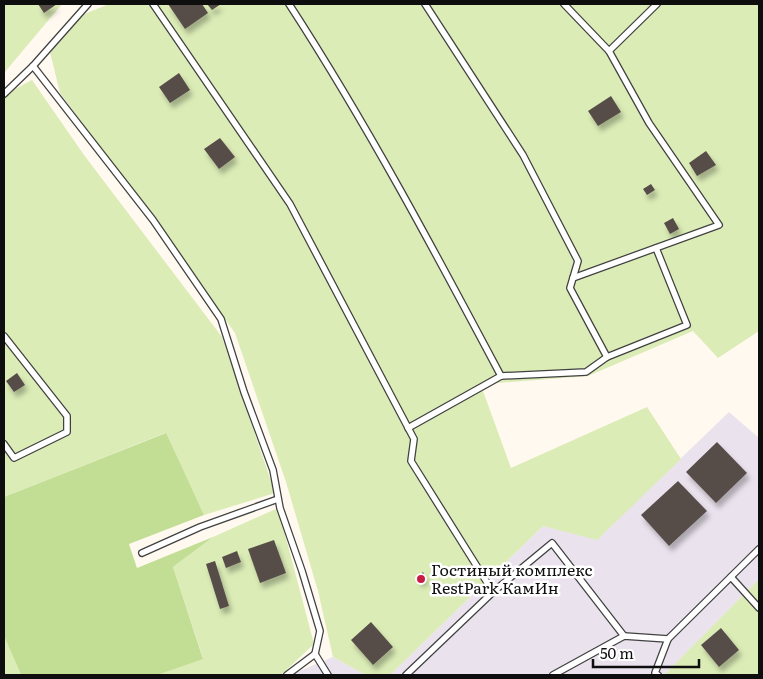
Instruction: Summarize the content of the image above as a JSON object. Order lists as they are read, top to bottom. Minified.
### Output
{"places":["Гостиный комплекс RestPark КамИн"],"scale_bar":"50 m"}
